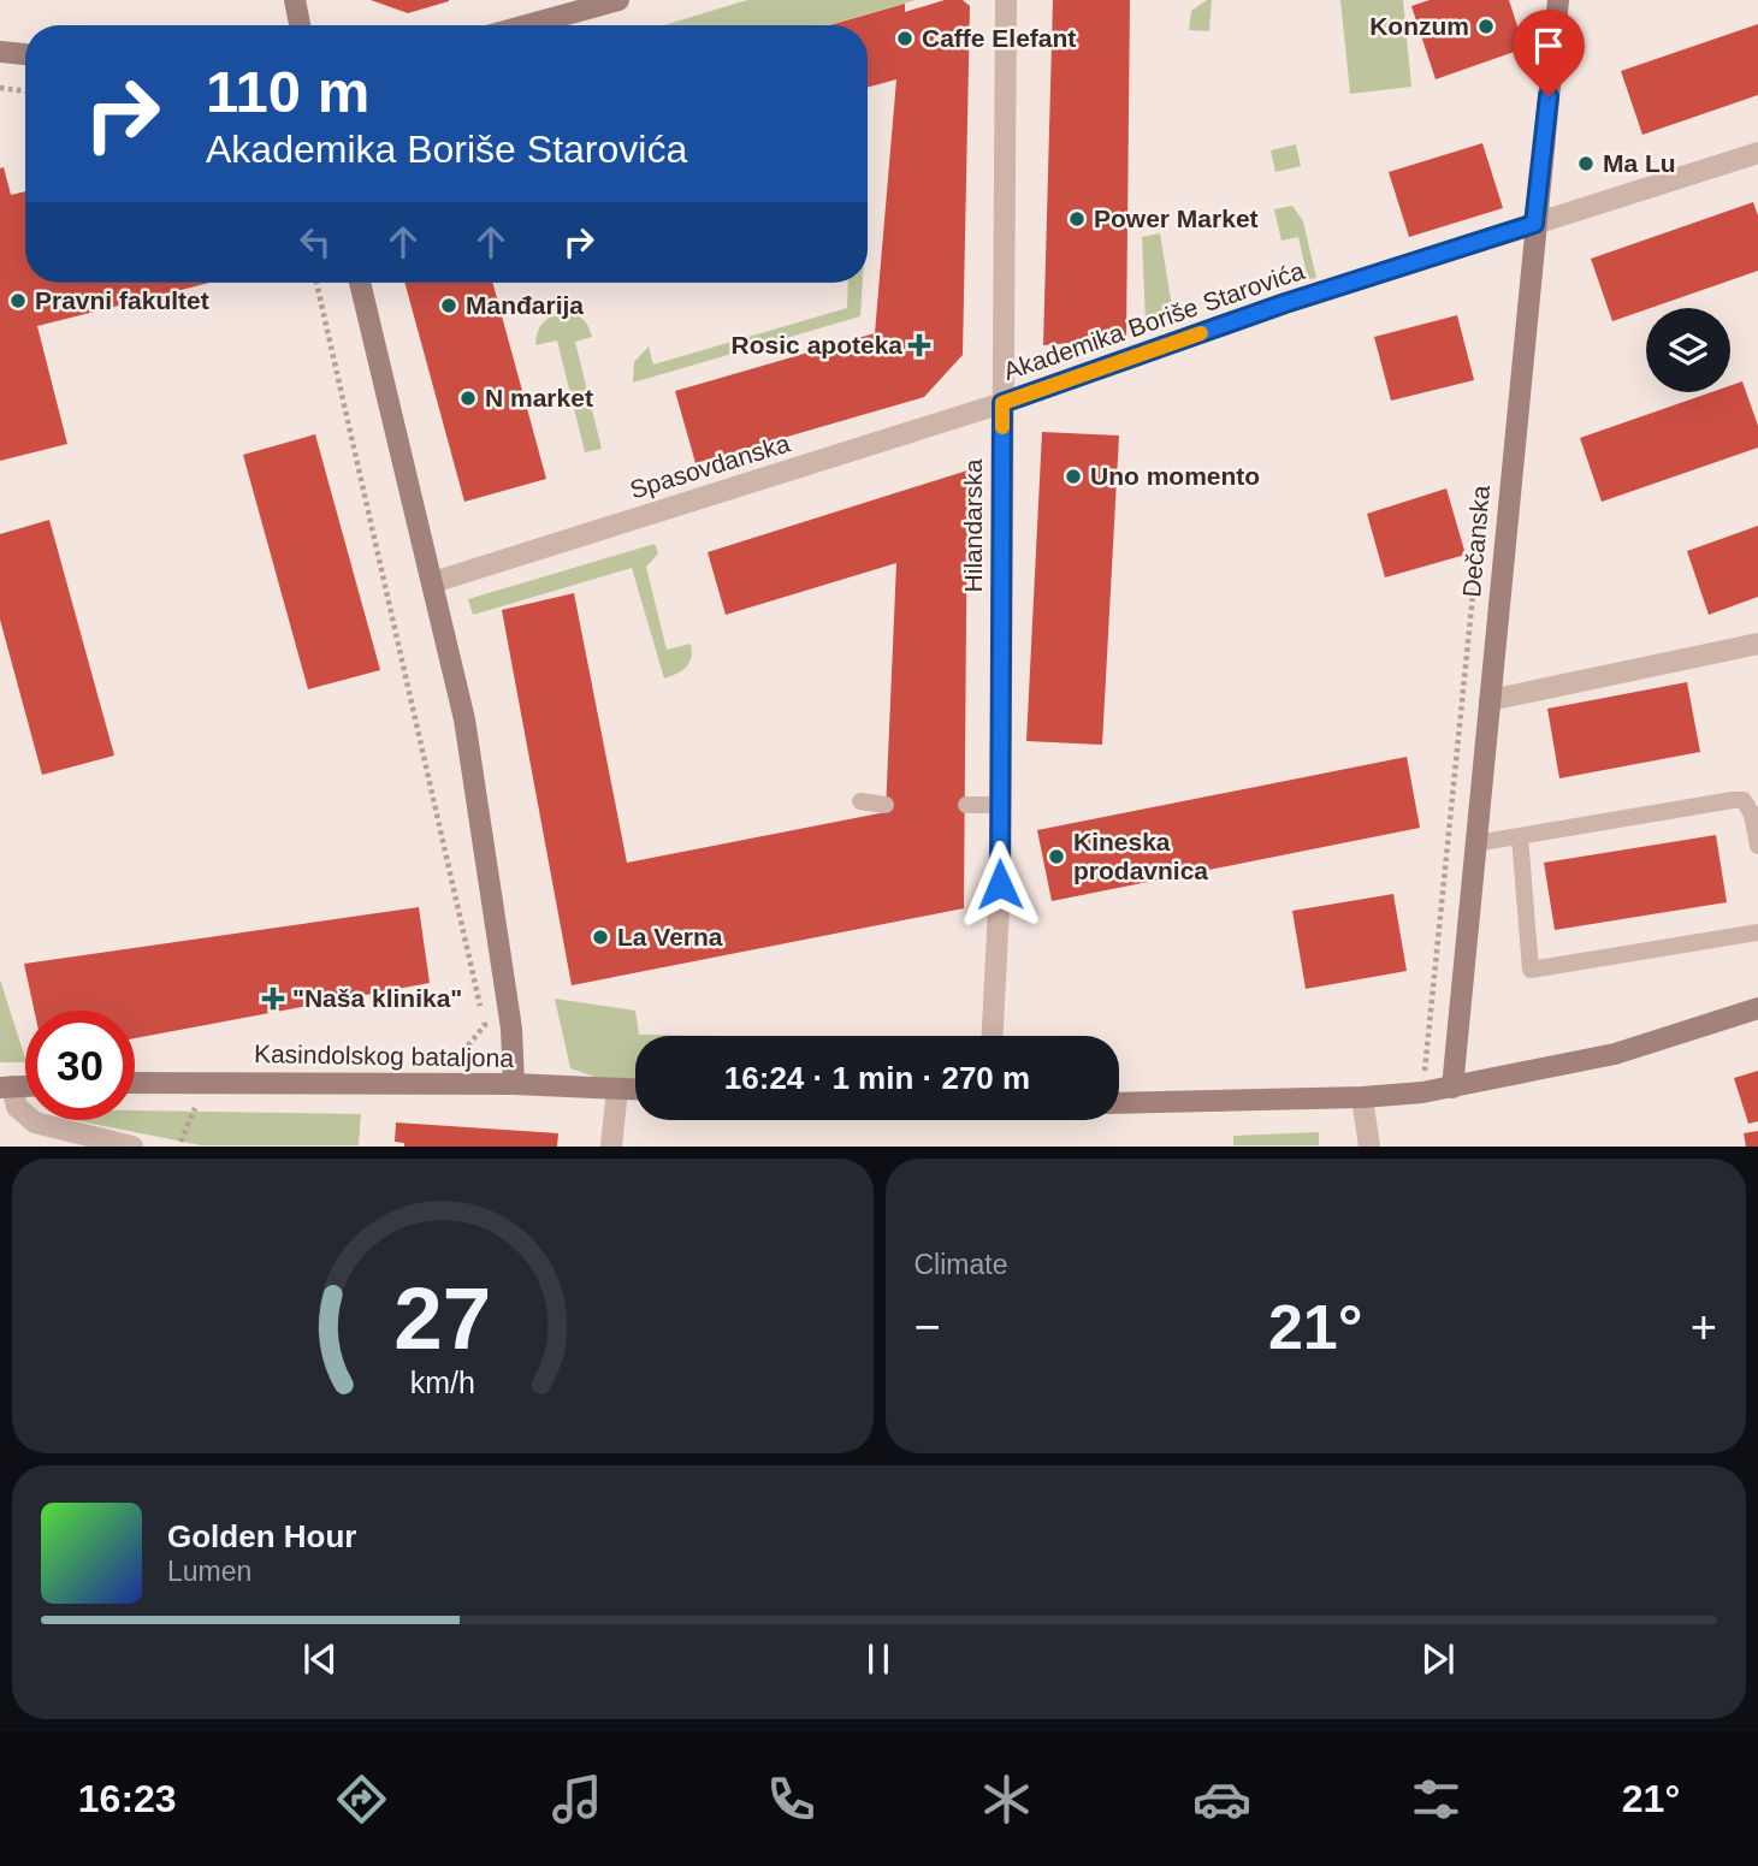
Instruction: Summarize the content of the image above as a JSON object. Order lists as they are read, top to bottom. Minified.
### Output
{"streets":{"street":["Akademika Boriše Starovića","Spasovdanska","Hilandarska","Dečanska","Kasindolskog bataljona"]},"crossings":[["Akademika Boriše Starovića","Spasovdanska"],["Akademika Boriše Starovića","Hilandarska"],["Akademika Boriše Starovića","Dečanska"],["Spasovdanska","Hilandarska"]],"places":{"other":["Konzum","Caffe Elefant","Ma Lu","Power Market","Pravni fakultet","Manđarija","N market","Uno momento","Kineska prodavnica","La Verna"],"health":["Rosic apoteka","\"Naša klinika\""]},"page":{"turn":["110 m","Akademika Boriše Starovića"],"limit":"30","trip":"16:24 · 1 min · 270 m","tile":"Climate","heat":["−","21°","+"],"song":["Golden Hour","Lumen"],"tabs":["16:23","21°"],"gauge":["27","km/h"]}}
